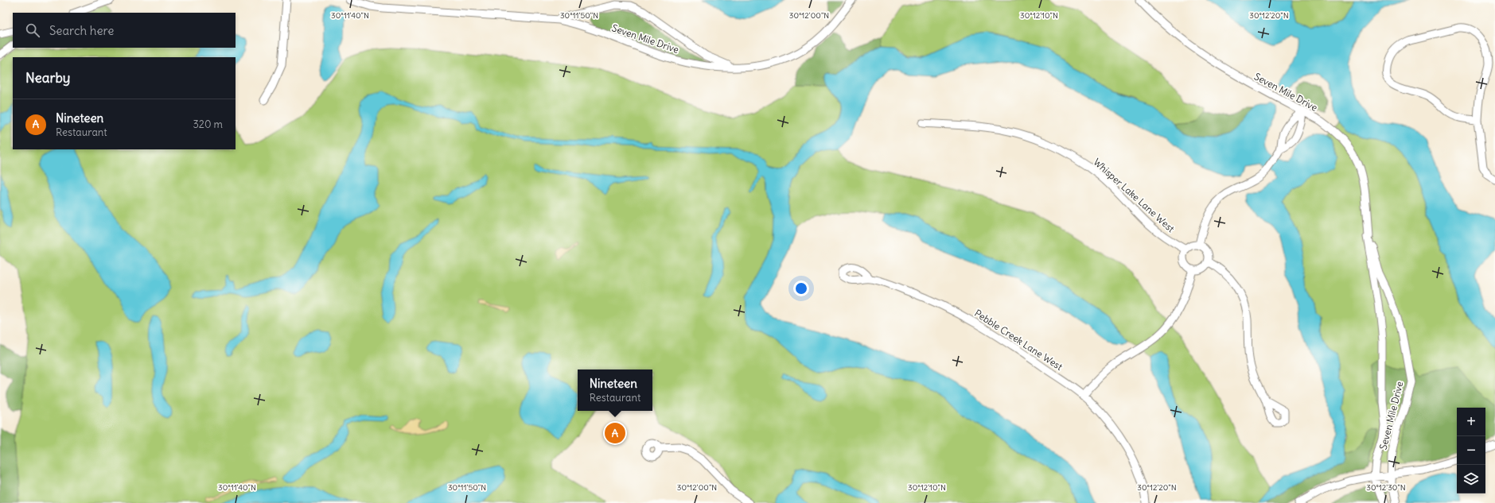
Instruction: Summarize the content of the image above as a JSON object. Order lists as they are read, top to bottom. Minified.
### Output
{"streets":{"street":["Seven Mile Drive","Whisper Lake Lane West","Pebble Creek Lane West"]},"page":{"search":"Search here","heading":"Nearby","list":[{"mark":"A","name":"Nineteen","note":"Restaurant","value":"320 m"}],"popup":["Nineteen","Restaurant"],"map_buttons":["+","−"],"pins":"A"},"coordinates":["30°11'40\"N","30°11'50\"N","30°12'10\"N","30°12'20\"N","30°12'00\"N","30°12'30\"N"]}
